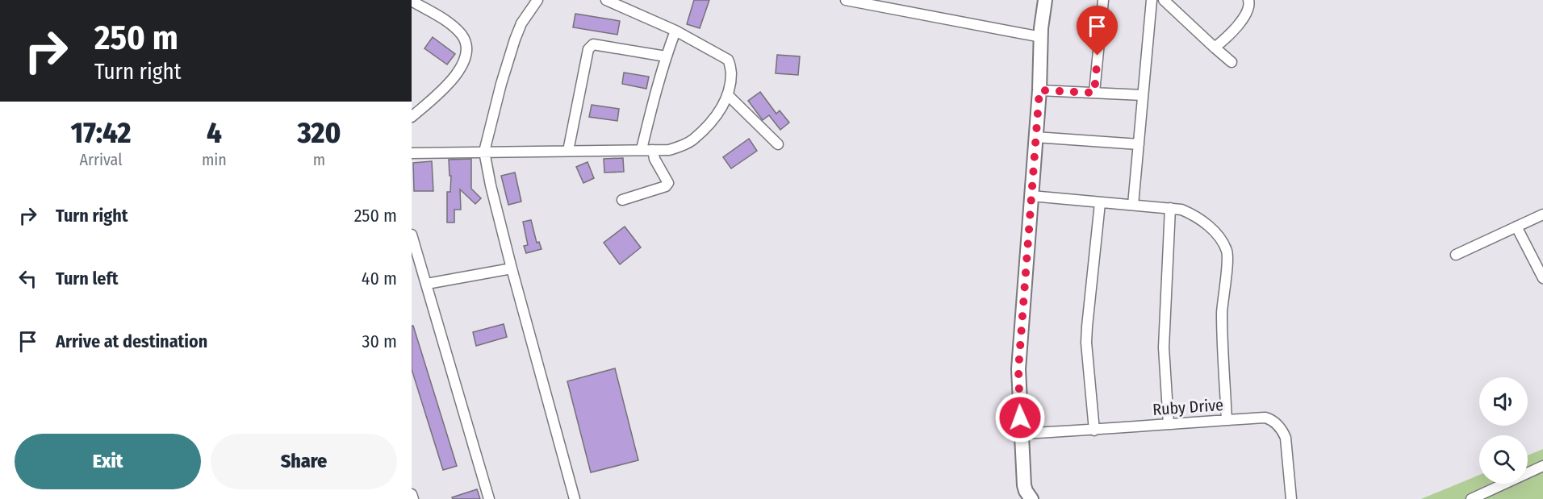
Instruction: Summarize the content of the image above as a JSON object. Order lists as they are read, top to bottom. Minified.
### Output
{"streets":{"street":["Ruby Drive"]},"page":{"turn":["250 m","Turn right"],"eta":["17:42","Arrival","4","min","320","m"],"list":[{"name":"Turn right","value":"250 m"},{"name":"Turn left","value":"40 m"},{"name":"Arrive at destination","value":"30 m"}],"buttons":["Exit","Share"]}}
